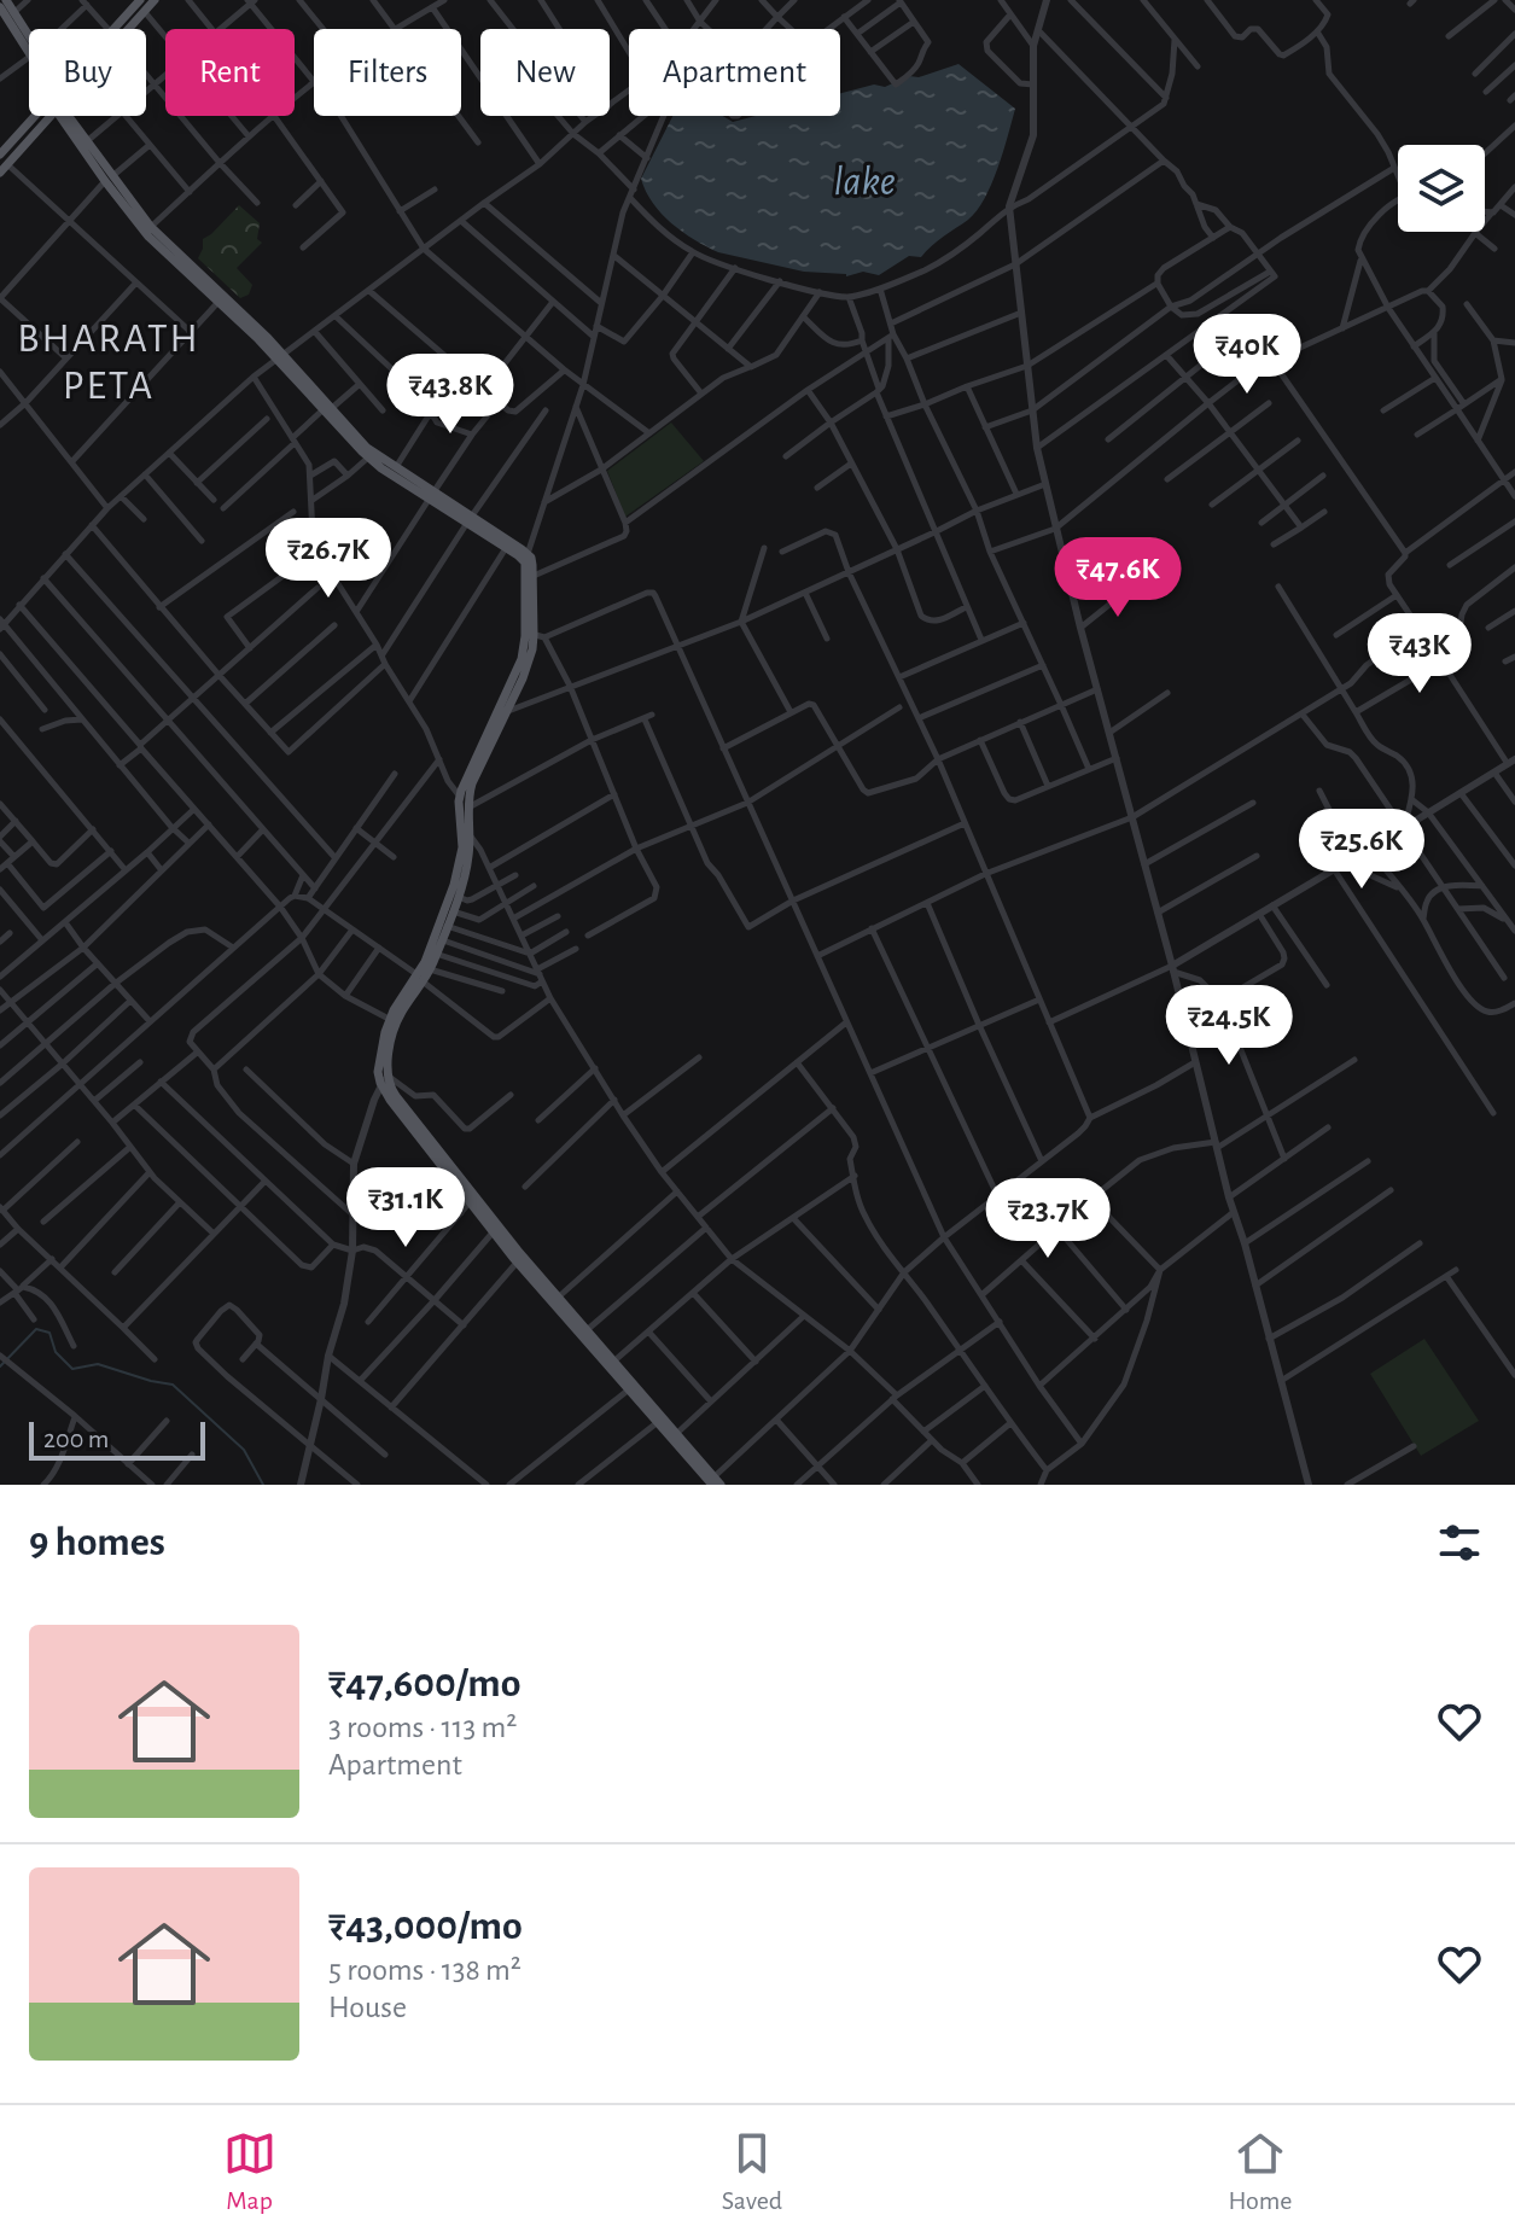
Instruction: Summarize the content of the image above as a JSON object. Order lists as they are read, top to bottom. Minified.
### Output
{"districts":["BHARATH PETA"],"water":["lake"],"scale_bar":"200 m","page":{"chip":["Buy","Rent","Filters","New","Apartment"],"price":["₹40K","₹43.8K","₹26.7K","₹47.6K","₹43K","₹25.6K","₹24.5K","₹31.1K","₹23.7K"],"scale":"200 m","heading":"9 homes","list":[{"name":"₹47,600/mo","note":"3 rooms · 113 m² · Apartment"},{"name":"₹43,000/mo","note":"5 rooms · 138 m² · House"}],"tabs":["Map","Saved","Home"]}}
